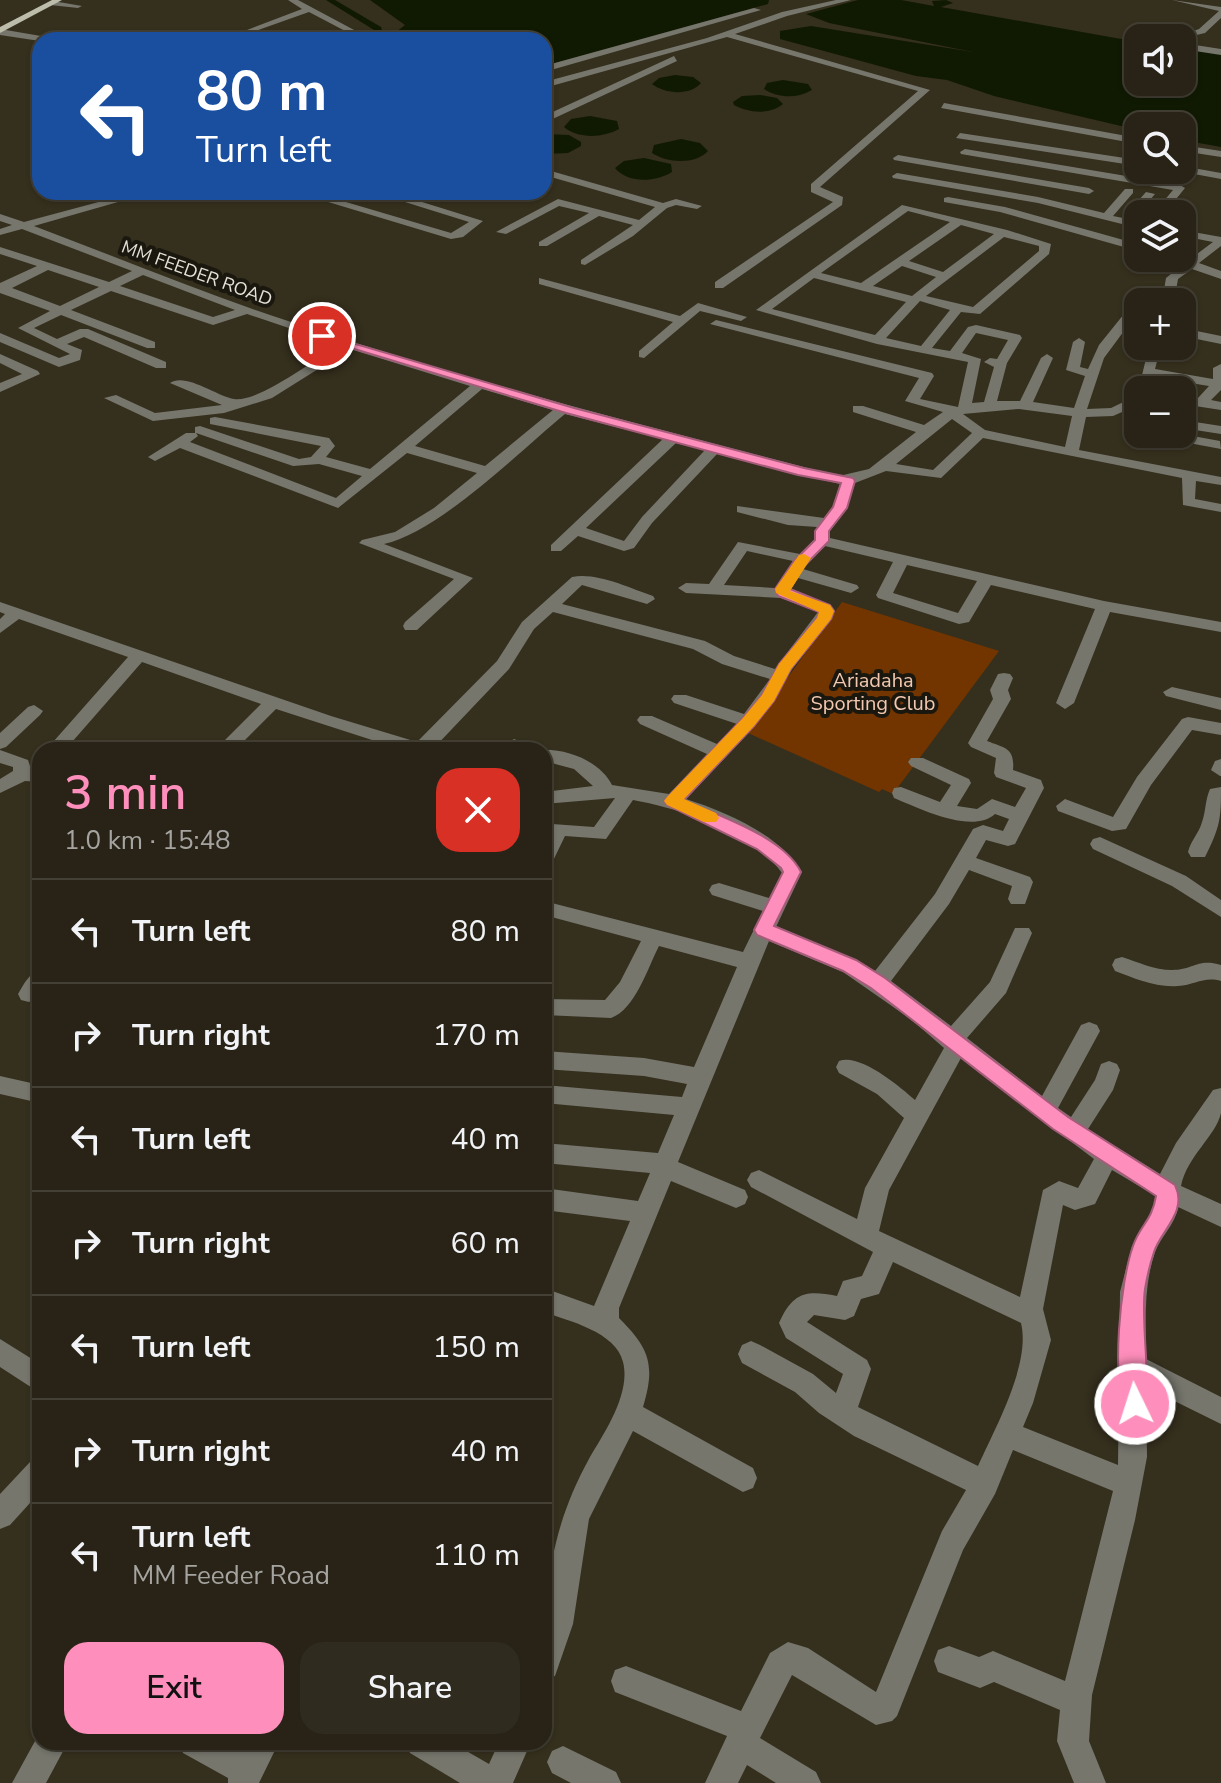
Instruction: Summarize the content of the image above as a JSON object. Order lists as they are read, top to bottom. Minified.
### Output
{"streets":{"street":["MM FEEDER ROAD"]},"parks":["Ariadaha Sporting Club"],"page":{"map_buttons":["+","−"],"turn":["80 m","Turn left"],"heading":["3 min","1.0 km · 15:48"],"list":[{"name":"Turn left","value":"80 m"},{"name":"Turn right","value":"170 m"},{"name":"Turn left","value":"40 m"},{"name":"Turn right","value":"60 m"},{"name":"Turn left","value":"150 m"},{"name":"Turn right","value":"40 m"},{"name":"Turn left","note":"MM Feeder Road","value":"110 m"}],"buttons":["Exit","Share"]}}
